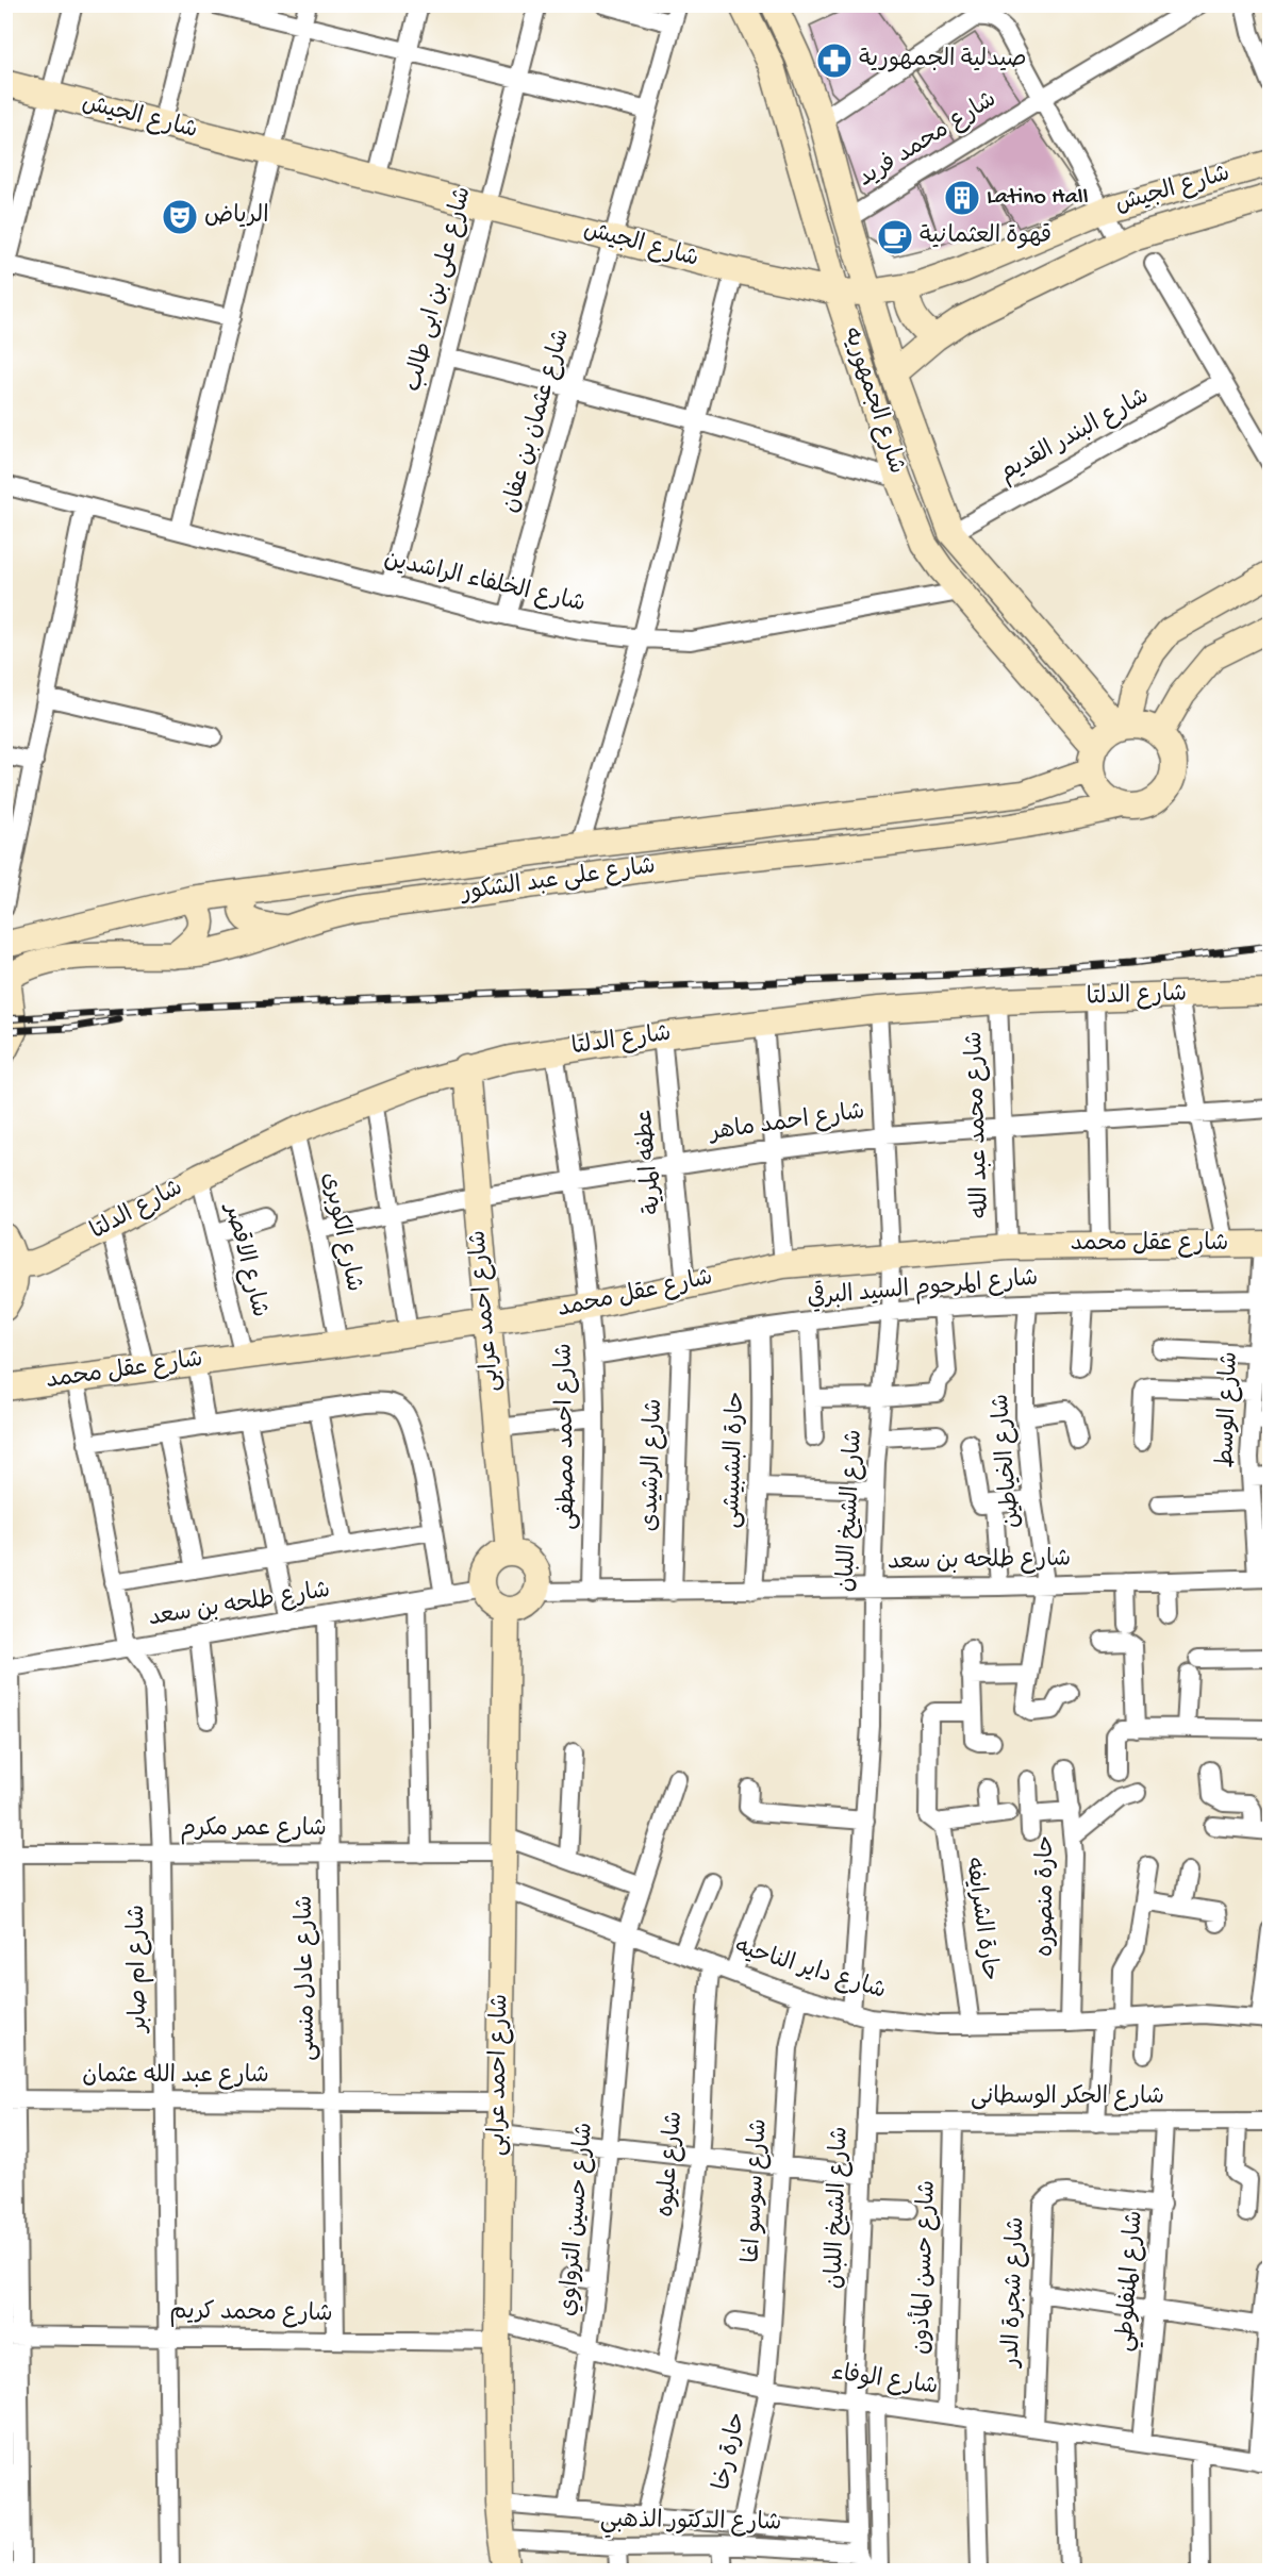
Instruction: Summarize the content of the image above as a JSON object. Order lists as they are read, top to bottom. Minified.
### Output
{"streets":{"street":["شارع الجيش","شارع محمد فريد","شارع على بن ابى طالب","شارع الجمهوريه","شارع عثمان بن عفان","شارع البندر القديم","شارع الخلفاء الراشدين","شارع على عبد الشكور","شارع الدلتا","شارع احمد ماهر","شارع محمد عبد الله","عطفه المرية","شارع الكوبرى","شارع عقل محمد","شارع الاقصر","شارع المرحوم السيد البرقي","شارع احمد عرابى","شارع الوسط","شارع احمد مصطفى","حارة البشبيشى","شارع الخياطين","شارع الرشيدى","شارع الشيخ اللبان","شارع طلحه بن سعد","شارع عمر مكرم","حارة منصوره","حارة الشرايفه","شارع ام صابر","شارع داير الناحيه","شارع عادل منسى","شارع عبد الله عثمان","شارع الحكر الوسطانى","شارع عليوه","شارع سوسو اغا","شارع حسين الترواوي","شارع حسن المأذون","شارع المنفلوطي","شارع شجرة الدر","شارع محمد كريم","شارع الوفاء","حارة رخا","شارع الدكتور الذهبي"]},"crossings":[["شارع الجيش","شارع على بن ابى طالب"],["شارع الجيش","شارع الجمهوريه"],["شارع الجيش","شارع عثمان بن عفان"],["شارع محمد فريد","شارع الجمهوريه"],["شارع على بن ابى طالب","شارع الخلفاء الراشدين"],["شارع الجمهوريه","شارع البندر القديم"],["شارع الجمهوريه","شارع الخلفاء الراشدين"],["شارع الجمهوريه","شارع على عبد الشكور"],["شارع عثمان بن عفان","شارع الخلفاء الراشدين"],["شارع الدلتا","شارع محمد عبد الله"],["شارع الدلتا","عطفه المرية"],["شارع الدلتا","شارع الكوبرى"],["شارع الدلتا","شارع الاقصر"],["شارع الدلتا","شارع احمد عرابى"],["شارع الدلتا","شارع احمد مصطفى"],["شارع الدلتا","شارع الشيخ اللبان"],["شارع احمد ماهر","شارع محمد عبد الله"],["شارع احمد ماهر","عطفه المرية"],["شارع احمد ماهر","شارع الكوبرى"],["شارع احمد ماهر","شارع احمد عرابى"],["شارع احمد ماهر","شارع احمد مصطفى"],["شارع احمد ماهر","شارع الشيخ اللبان"],["شارع محمد عبد الله","شارع عقل محمد"],["عطفه المرية","شارع عقل محمد"],["شارع الكوبرى","شارع عقل محمد"],["شارع عقل محمد","شارع الاقصر"],["شارع عقل محمد","شارع احمد عرابى"],["شارع عقل محمد","شارع الوسط"],["شارع عقل محمد","شارع احمد مصطفى"],["شارع عقل محمد","شارع الشيخ اللبان"],["شارع عقل محمد","شارع ام صابر"],["شارع المرحوم السيد البرقي","شارع الوسط"],["شارع المرحوم السيد البرقي","شارع احمد مصطفى"],["شارع المرحوم السيد البرقي","حارة البشبيشى"],["شارع المرحوم السيد البرقي","شارع الخياطين"],["شارع المرحوم السيد البرقي","شارع الرشيدى"],["شارع المرحوم السيد البرقي","شارع الشيخ اللبان"],["شارع احمد عرابى","شارع طلحه بن سعد"],["شارع احمد عرابى","شارع عمر مكرم"],["شارع احمد عرابى","شارع داير الناحيه"],["شارع احمد عرابى","شارع عبد الله عثمان"],["شارع احمد عرابى","شارع محمد كريم"],["شارع احمد عرابى","شارع الوفاء"],["شارع احمد عرابى","شارع الدكتور الذهبي"],["شارع الوسط","شارع طلحه بن سعد"],["شارع احمد مصطفى","شارع طلحه بن سعد"],["حارة البشبيشى","شارع طلحه بن سعد"],["شارع الخياطين","شارع طلحه بن سعد"],["شارع الرشيدى","شارع طلحه بن سعد"],["شارع الشيخ اللبان","شارع طلحه بن سعد"],["شارع الشيخ اللبان","شارع داير الناحيه"],["شارع الشيخ اللبان","شارع الحكر الوسطانى"],["شارع الشيخ اللبان","شارع الوفاء"],["شارع الشيخ اللبان","شارع الدكتور الذهبي"],["شارع طلحه بن سعد","شارع ام صابر"],["شارع طلحه بن سعد","شارع عادل منسى"],["شارع عمر مكرم","شارع ام صابر"],["شارع عمر مكرم","شارع عادل منسى"],["حارة منصوره","شارع داير الناحيه"],["حارة الشرايفه","شارع داير الناحيه"],["شارع ام صابر","شارع عبد الله عثمان"],["شارع ام صابر","شارع محمد كريم"],["شارع داير الناحيه","شارع عليوه"],["شارع داير الناحيه","شارع سوسو اغا"],["شارع داير الناحيه","شارع حسين الترواوي"],["شارع عادل منسى","شارع عبد الله عثمان"],["شارع عادل منسى","شارع محمد كريم"],["شارع الحكر الوسطانى","شارع حسن المأذون"],["شارع الحكر الوسطانى","شارع المنفلوطي"],["شارع عليوه","شارع الوفاء"],["شارع سوسو اغا","شارع الوفاء"],["شارع سوسو اغا","حارة رخا"],["شارع حسين الترواوي","شارع الوفاء"],["شارع حسن المأذون","شارع الوفاء"],["شارع المنفلوطي","شارع شجرة الدر"],["شارع المنفلوطي","شارع الوفاء"],["شارع شجرة الدر","شارع الوفاء"],["شارع محمد كريم","شارع الوفاء"],["شارع الوفاء","حارة رخا"]],"places":{"pharmacy":["صيدلية الجمهورية"],"building":["Latino Hall"],"theatre":["الرياض"],"cafe":["قهوة العثمانية"]}}
